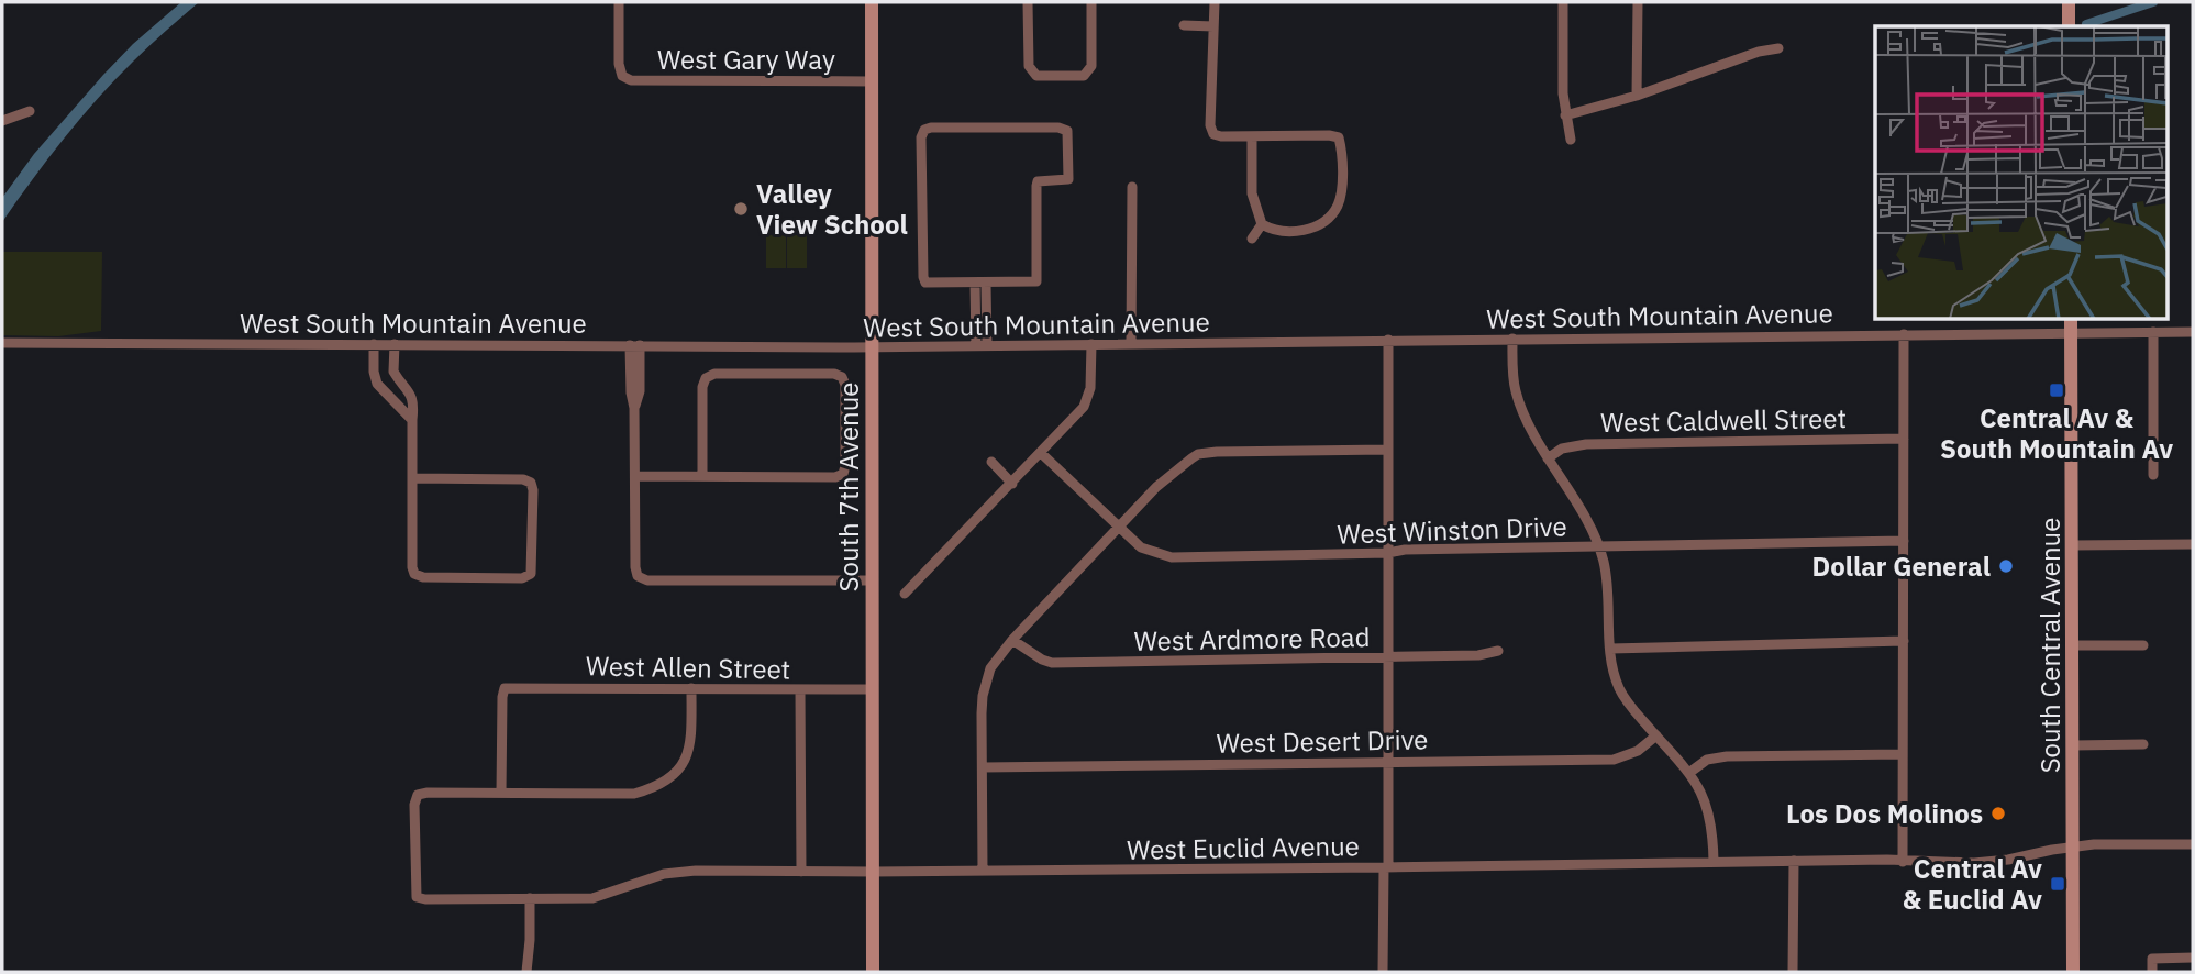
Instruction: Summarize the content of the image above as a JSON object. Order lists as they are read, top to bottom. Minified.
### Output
{"streets":{"street":["West Gary Way","West South Mountain Avenue","West Caldwell Street","South 7th Avenue","West Winston Drive","West Ardmore Road","South Central Avenue","West Allen Street","West Desert Drive","West Euclid Avenue"]},"crossings":[["West Gary Way","South 7th Avenue"],["West South Mountain Avenue","South 7th Avenue"],["West South Mountain Avenue","South Central Avenue"],["South 7th Avenue","West Allen Street"],["South 7th Avenue","West Euclid Avenue"],["South Central Avenue","West Euclid Avenue"],["West Allen Street","West Euclid Avenue"]],"places":{"other":["Valley View School","Dollar General","Los Dos Molinos"],"transit":["Central Av & South Mountain Av","Central Av & Euclid Av"]}}
